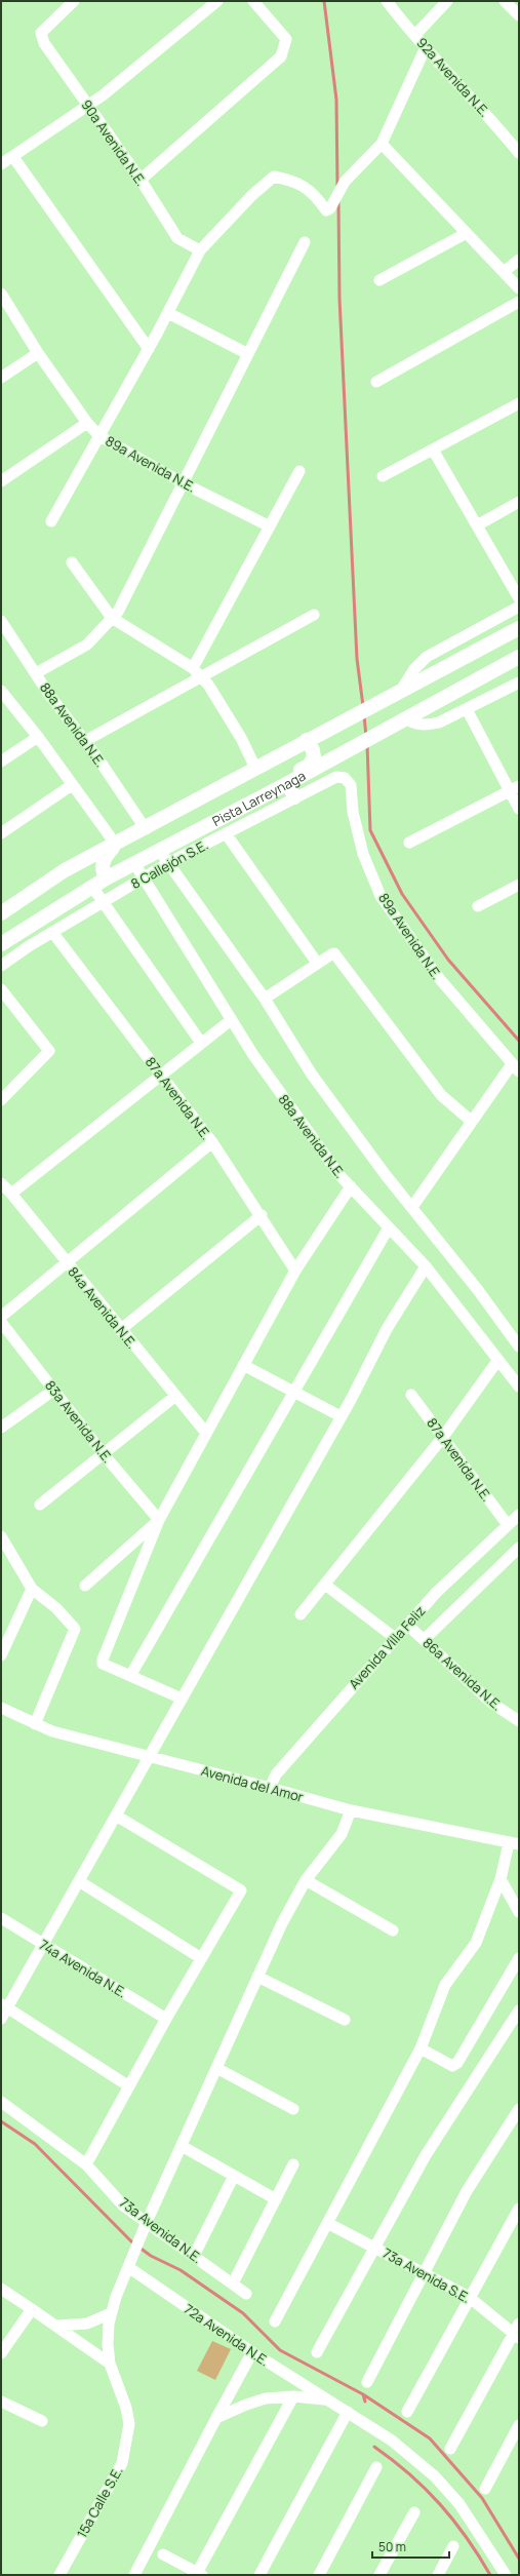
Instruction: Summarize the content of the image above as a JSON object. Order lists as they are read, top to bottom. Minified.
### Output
{"streets":{"main road":["Pista Larreynaga"],"street":["92a Avenida N.E.","90a Avenida N.E.","89a Avenida N.E.","88a Avenida N.E.","8 Callejón S.E.","87a Avenida N.E.","84a Avenida N.E.","83a Avenida N.E.","Avenida Villa Feliz","86a Avenida N.E.","Avenida del Amor","74a Avenida N.E.","73a Avenida N.E.","73a Avenida S.E.","72a Avenida N.E.","15a Calle S.E."]},"crossings":[["89a Avenida N.E.","8 Callejón S.E."],["88a Avenida N.E.","Pista Larreynaga"],["88a Avenida N.E.","8 Callejón S.E."],["8 Callejón S.E.","87a Avenida N.E."],["87a Avenida N.E.","Avenida Villa Feliz"],["Avenida Villa Feliz","86a Avenida N.E."],["Avenida Villa Feliz","Avenida del Amor"],["Avenida del Amor","15a Calle S.E."],["73a Avenida N.E.","15a Calle S.E."],["72a Avenida N.E.","15a Calle S.E."]],"scale_bar":"50 m"}
